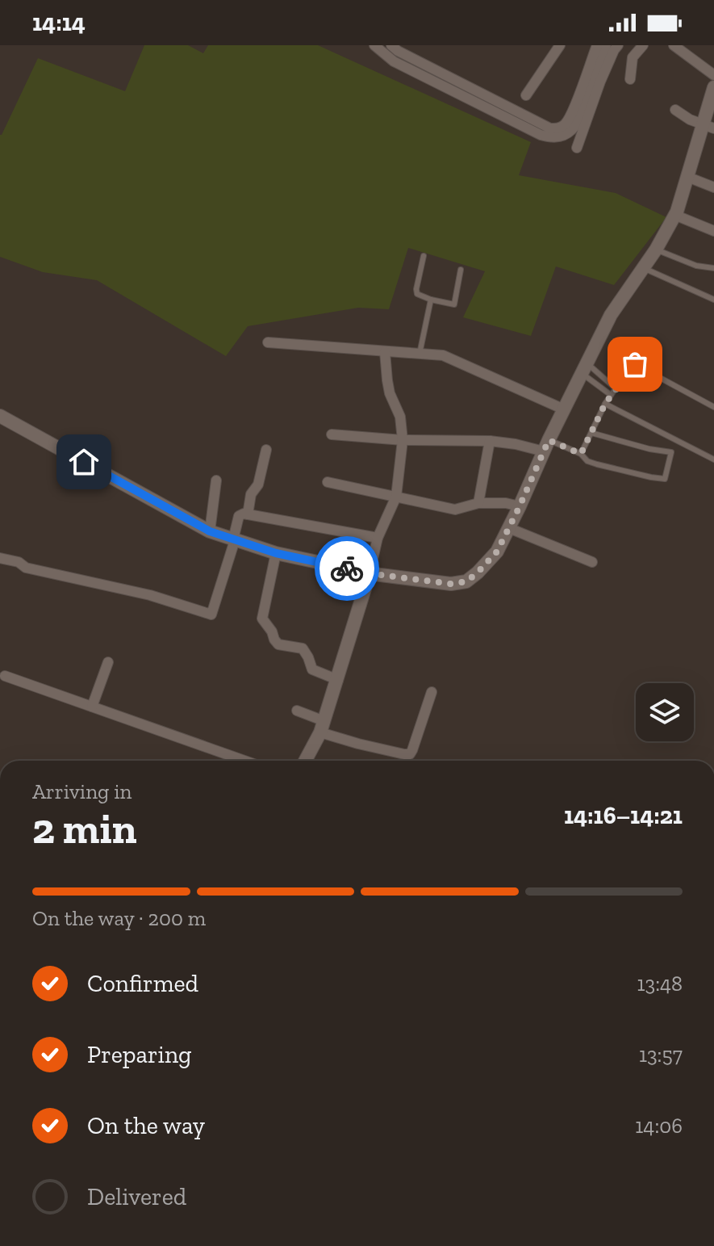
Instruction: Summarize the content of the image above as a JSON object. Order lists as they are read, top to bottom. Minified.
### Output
{"page":{"status":"14:14","heading":["2 min","Arriving in","14:16–14:21"],"bar":"On the way · 200 m","list":[["Confirmed","13:48"],["Preparing","13:57"],["On the way","14:06"],"Delivered"]}}
